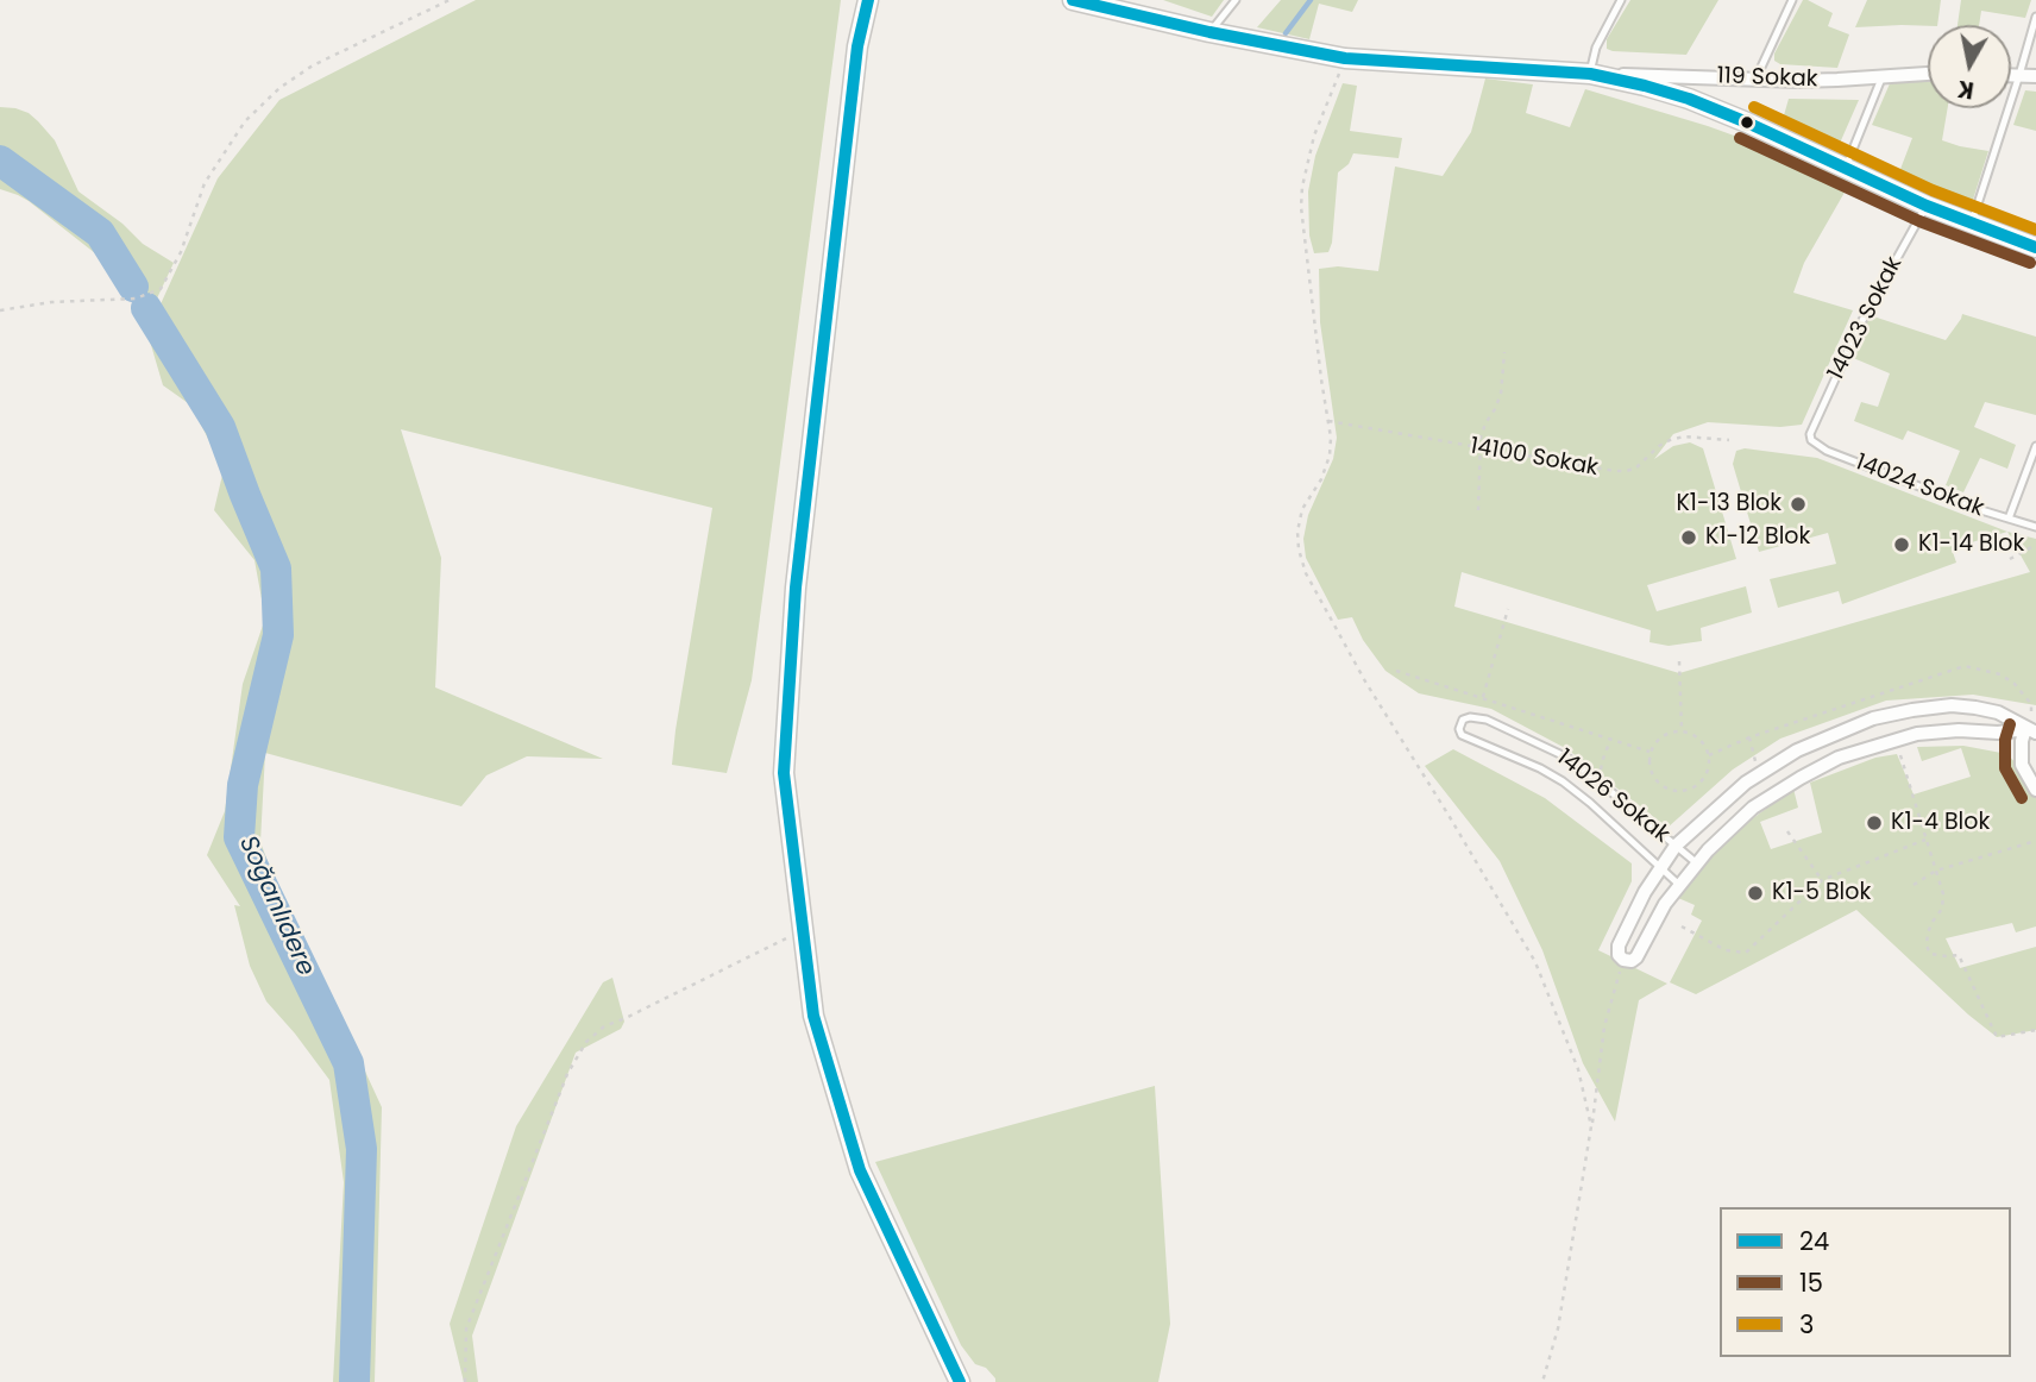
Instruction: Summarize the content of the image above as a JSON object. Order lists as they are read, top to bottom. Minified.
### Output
{"streets":{"street":["119 Sokak"],"lane":["14023 Sokak","14024 Sokak","14026 Sokak"],"path":["14100 Sokak"]},"crossings":[["14023 Sokak","14024 Sokak"]],"water":["Soğanlıdere"],"places":["K1-13 Blok","K1-12 Blok","K1-14 Blok","K1-4 Blok","K1-5 Blok"],"lines":["transit line 24","transit line 3","transit line 15"],"legend":["24","15","3"],"north":"bottom"}
